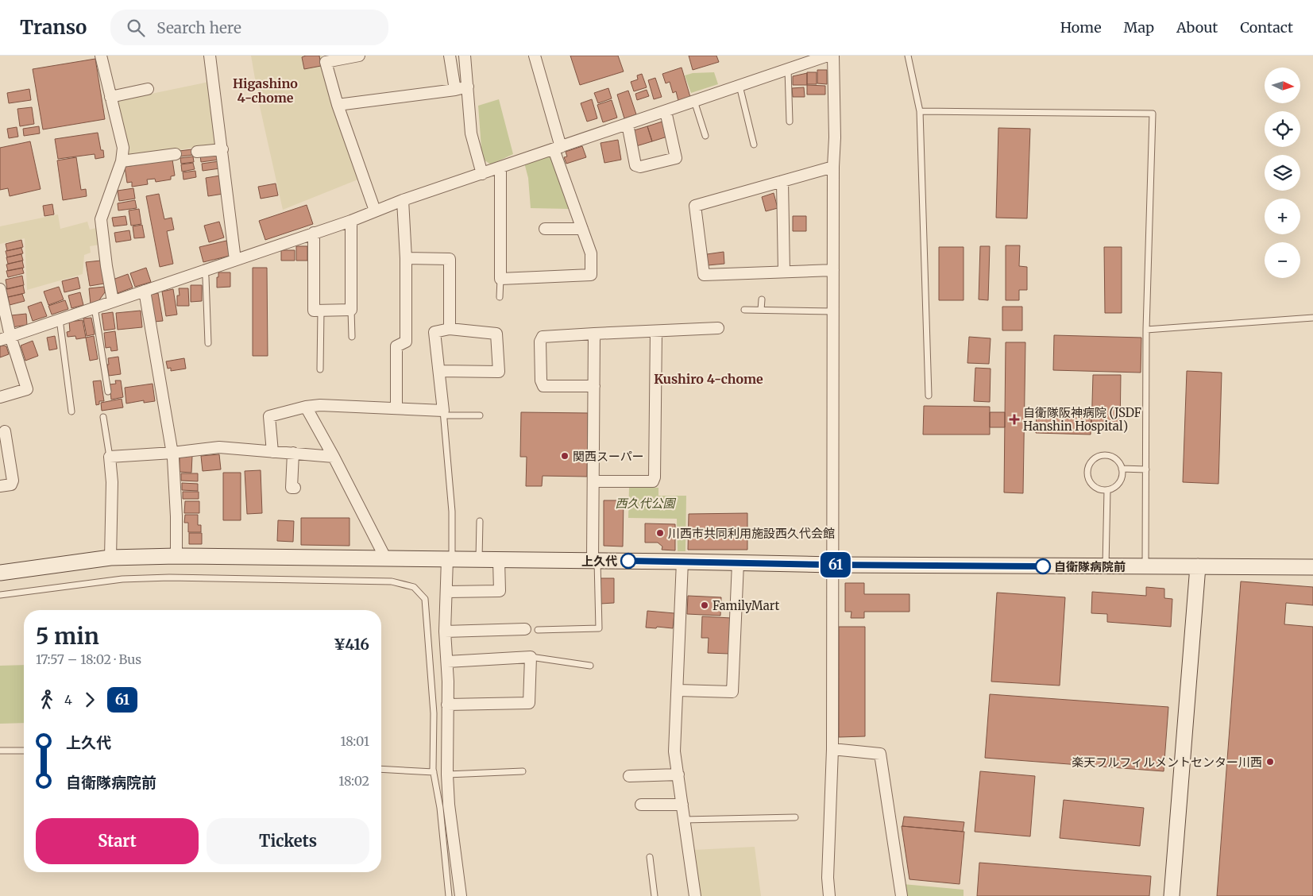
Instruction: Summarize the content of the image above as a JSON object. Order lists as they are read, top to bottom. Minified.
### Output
{"districts":["Higashino 4-chome","Kushiro 4-chome"],"parks":["西久代公園"],"places":{"health":["自衛隊阪神病院 (JSDF Hanshin Hospital)"],"other":["関西スーパー","川西市共同利用施設西久代会館","上久代","自衛隊病院前","FamilyMart","楽天フルフィルメントセンター川西"]},"lines":["bus line 61"],"north":"right","page":{"header":"Transo","search":"Search here","nav":["Home","Map","About","Contact"],"on_map":"61","map_buttons":["+","−"],"heading":["5 min","17:57 – 18:02 · Bus","¥416"],"legs":["4","61"],"list":[{"name":"上久代","value":"18:01"},{"name":"自衛隊病院前","value":"18:02"}],"buttons":["Start","Tickets"]}}
